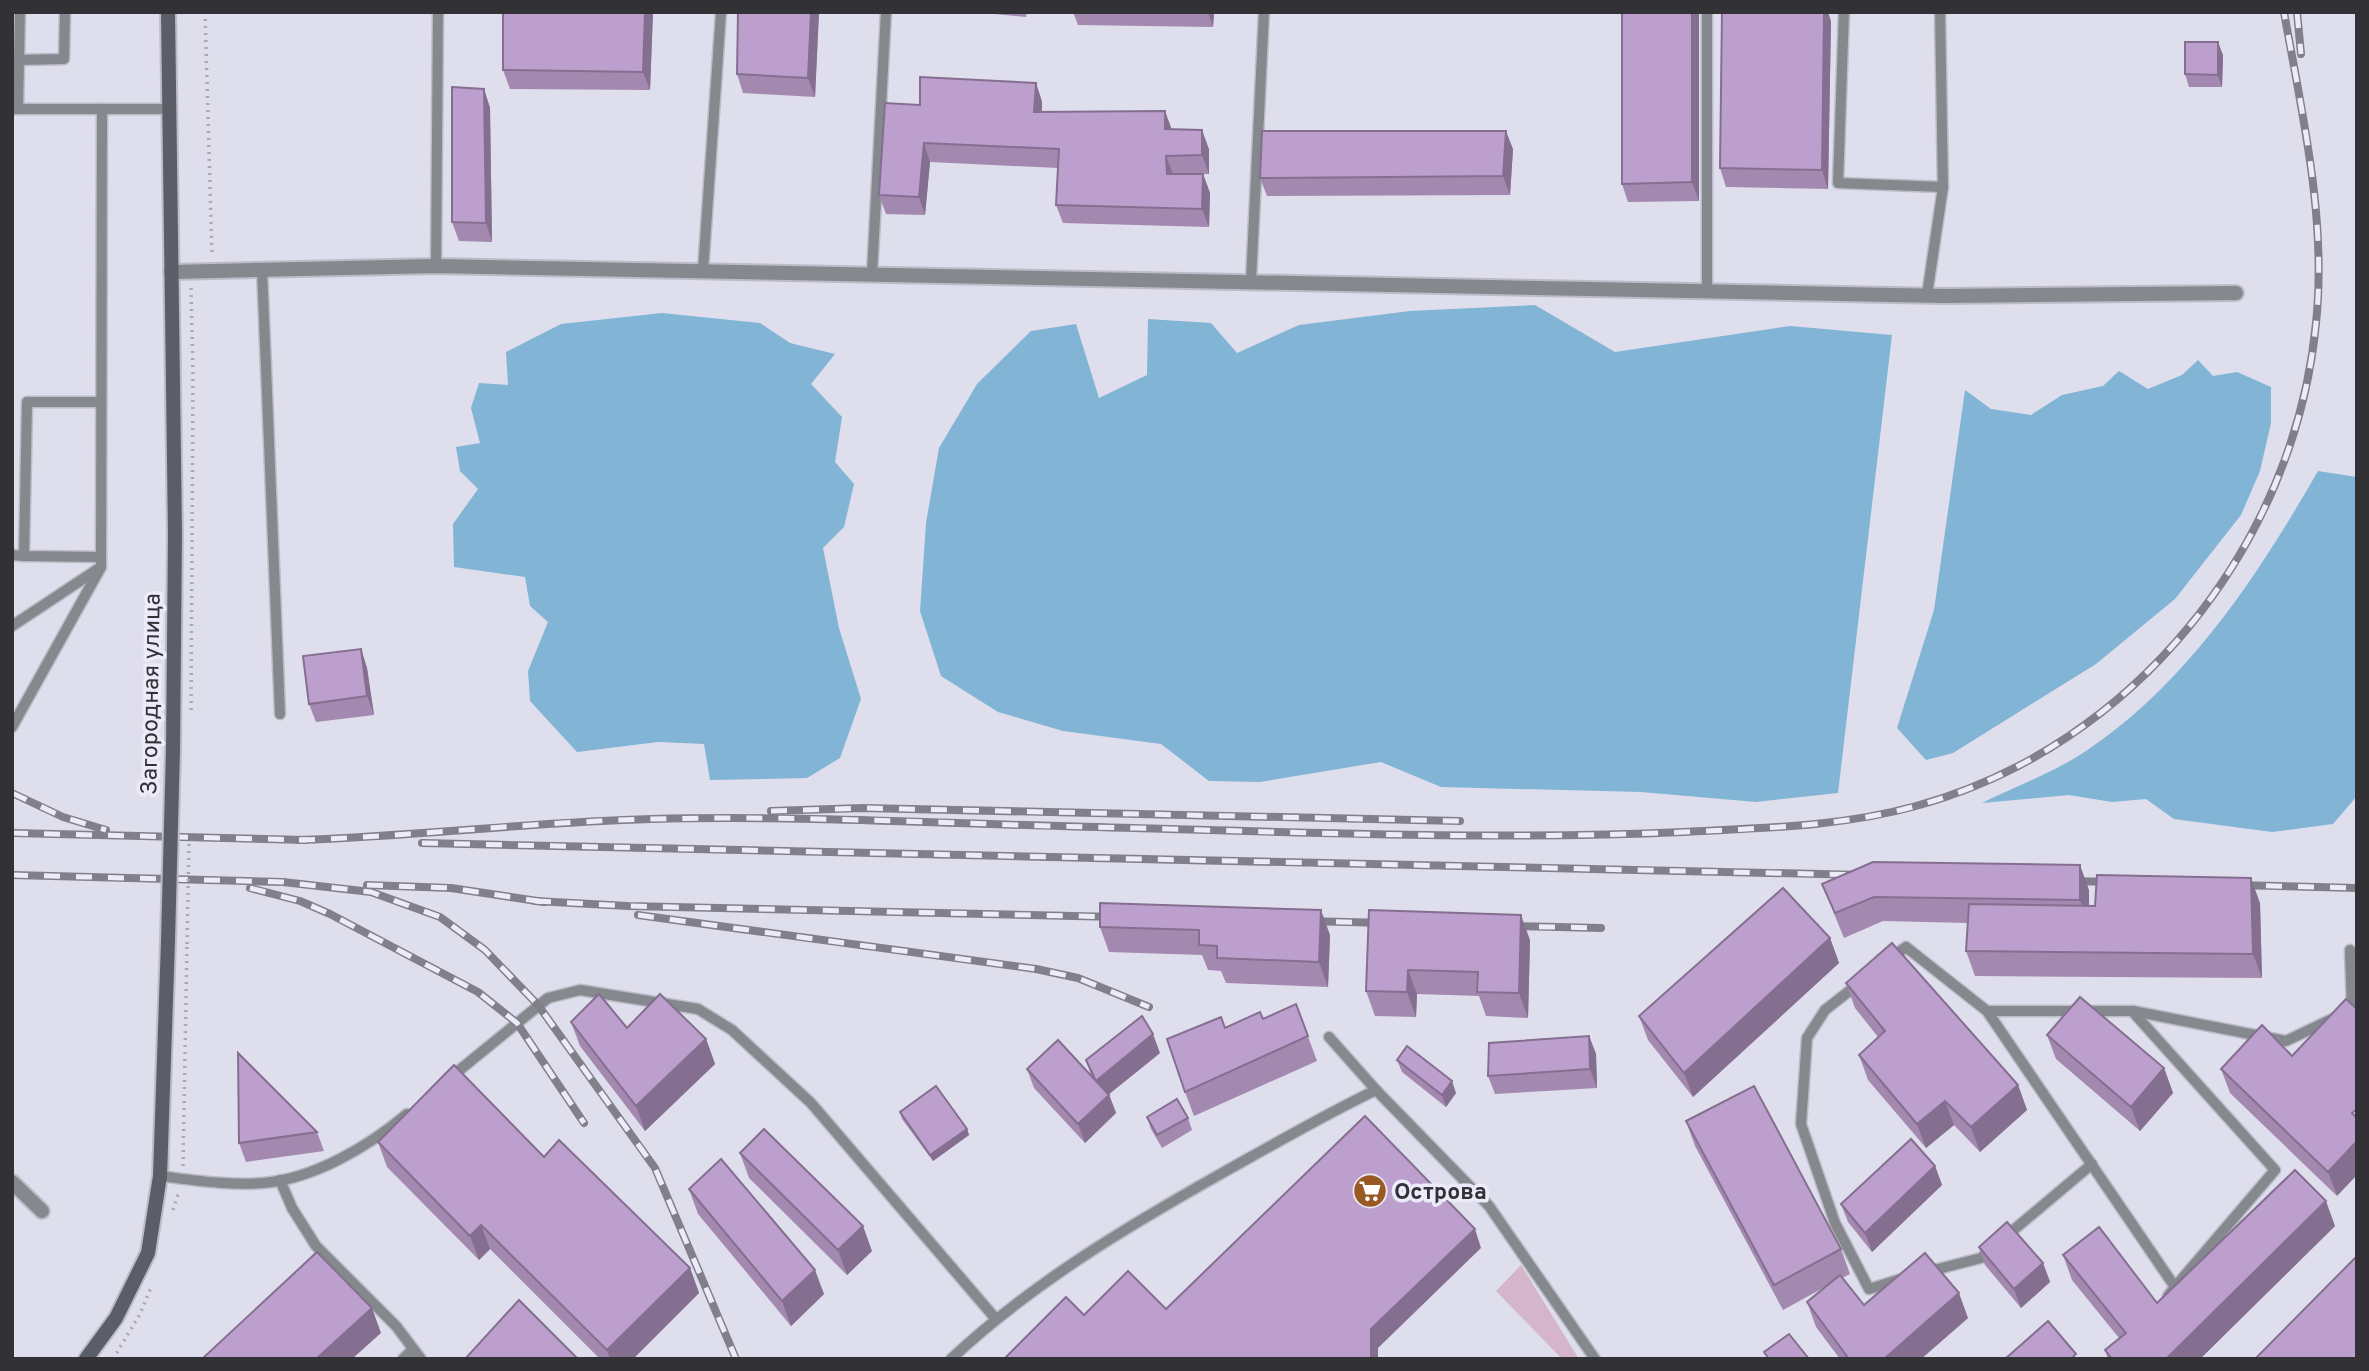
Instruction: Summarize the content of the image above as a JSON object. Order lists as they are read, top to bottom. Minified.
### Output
{"streets":{"main road":["Загородная улица"]},"places":{"supermarket":["Острова"]}}
